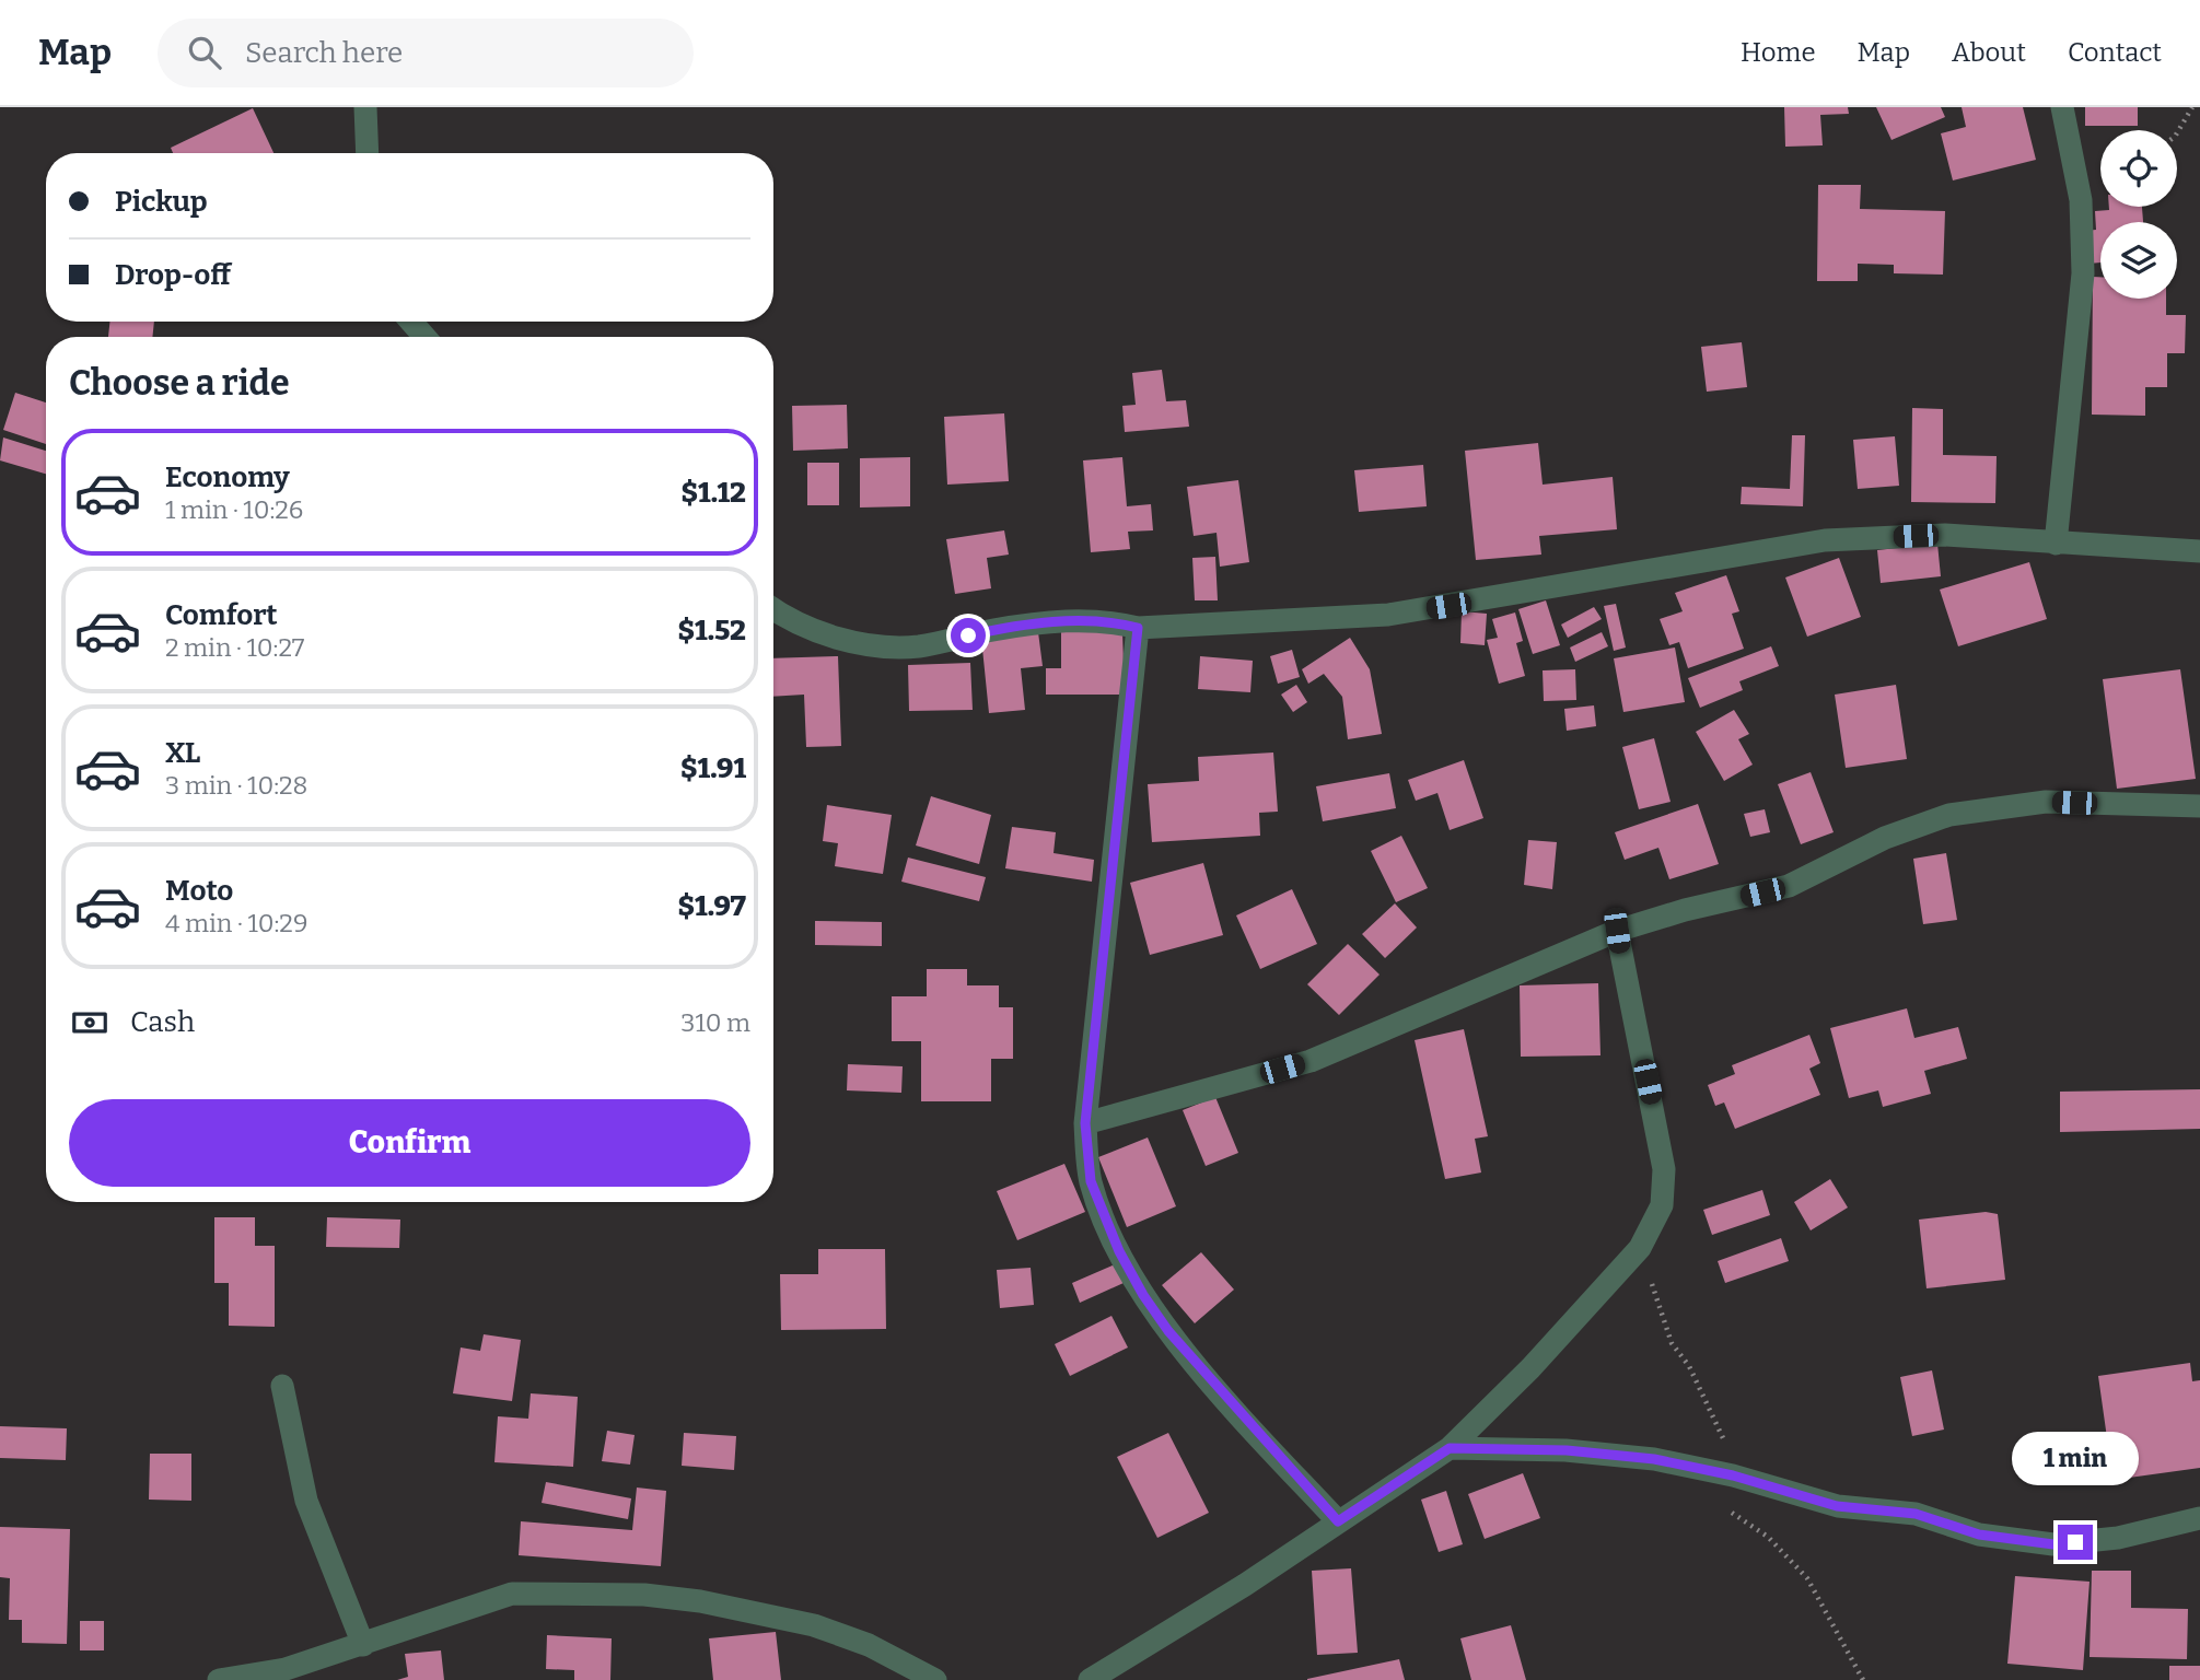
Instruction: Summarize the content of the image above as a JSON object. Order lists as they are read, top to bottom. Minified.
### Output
{"page":{"header":"Map","search":"Search here","nav":["Home","Map","About","Contact"],"banner":["Pickup","Drop-off"],"heading":"Choose a ride","list":[{"name":"Economy","note":"1 min · 10:26","value":"$1.12"},{"name":"Comfort","note":"2 min · 10:27","value":"$1.52"},{"name":"XL","note":"3 min · 10:28","value":"$1.91"},{"name":"Moto","note":"4 min · 10:29","value":"$1.97"}],"pay":["Cash","310 m"],"buttons":"Confirm","bubble":"1 min"}}
